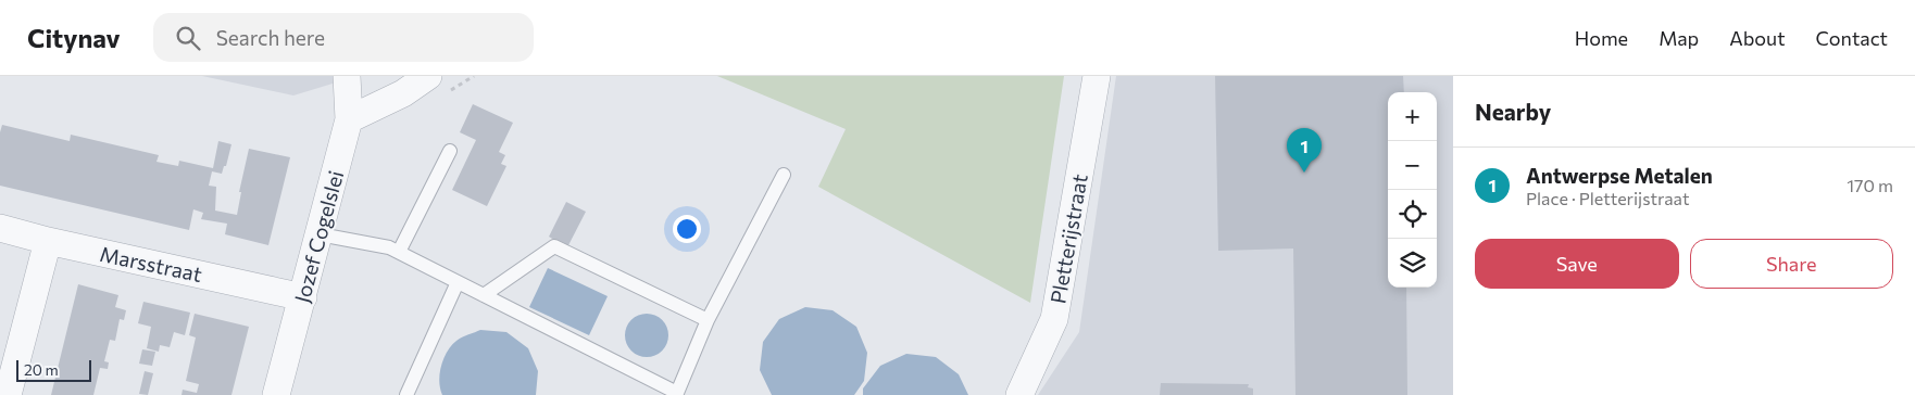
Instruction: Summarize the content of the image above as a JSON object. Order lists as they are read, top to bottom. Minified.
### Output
{"streets":{"street":["Jozef Cogelslei","Pletterijstraat","Marsstraat"]},"crossings":[["Jozef Cogelslei","Marsstraat"]],"scale_bar":"20 m","page":{"header":"Citynav","search":"Search here","nav":["Home","Map","About","Contact"],"heading":"Nearby","map_buttons":["+","−"],"pins":"1","list":[{"mark":"1","name":"Antwerpse Metalen","note":"Place · Pletterijstraat","value":"170 m"}],"buttons":["Save","Share"],"scale":"20 m"}}
